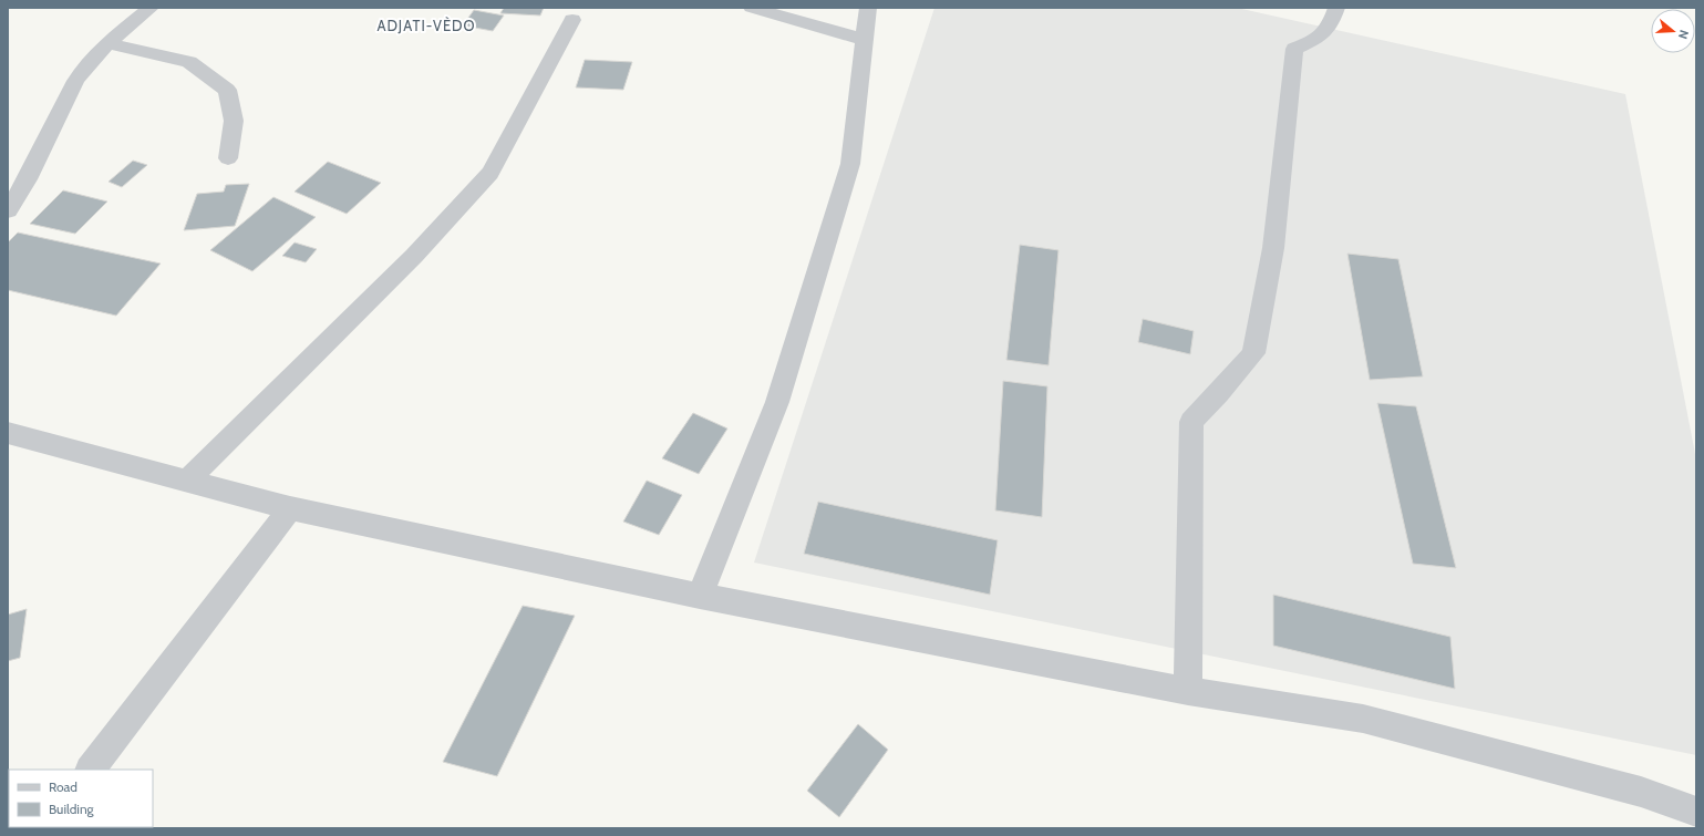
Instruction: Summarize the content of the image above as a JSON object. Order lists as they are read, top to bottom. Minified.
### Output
{"districts":["ADJATI-VÈDO"],"legend":["Road","Building"],"north":"right"}
